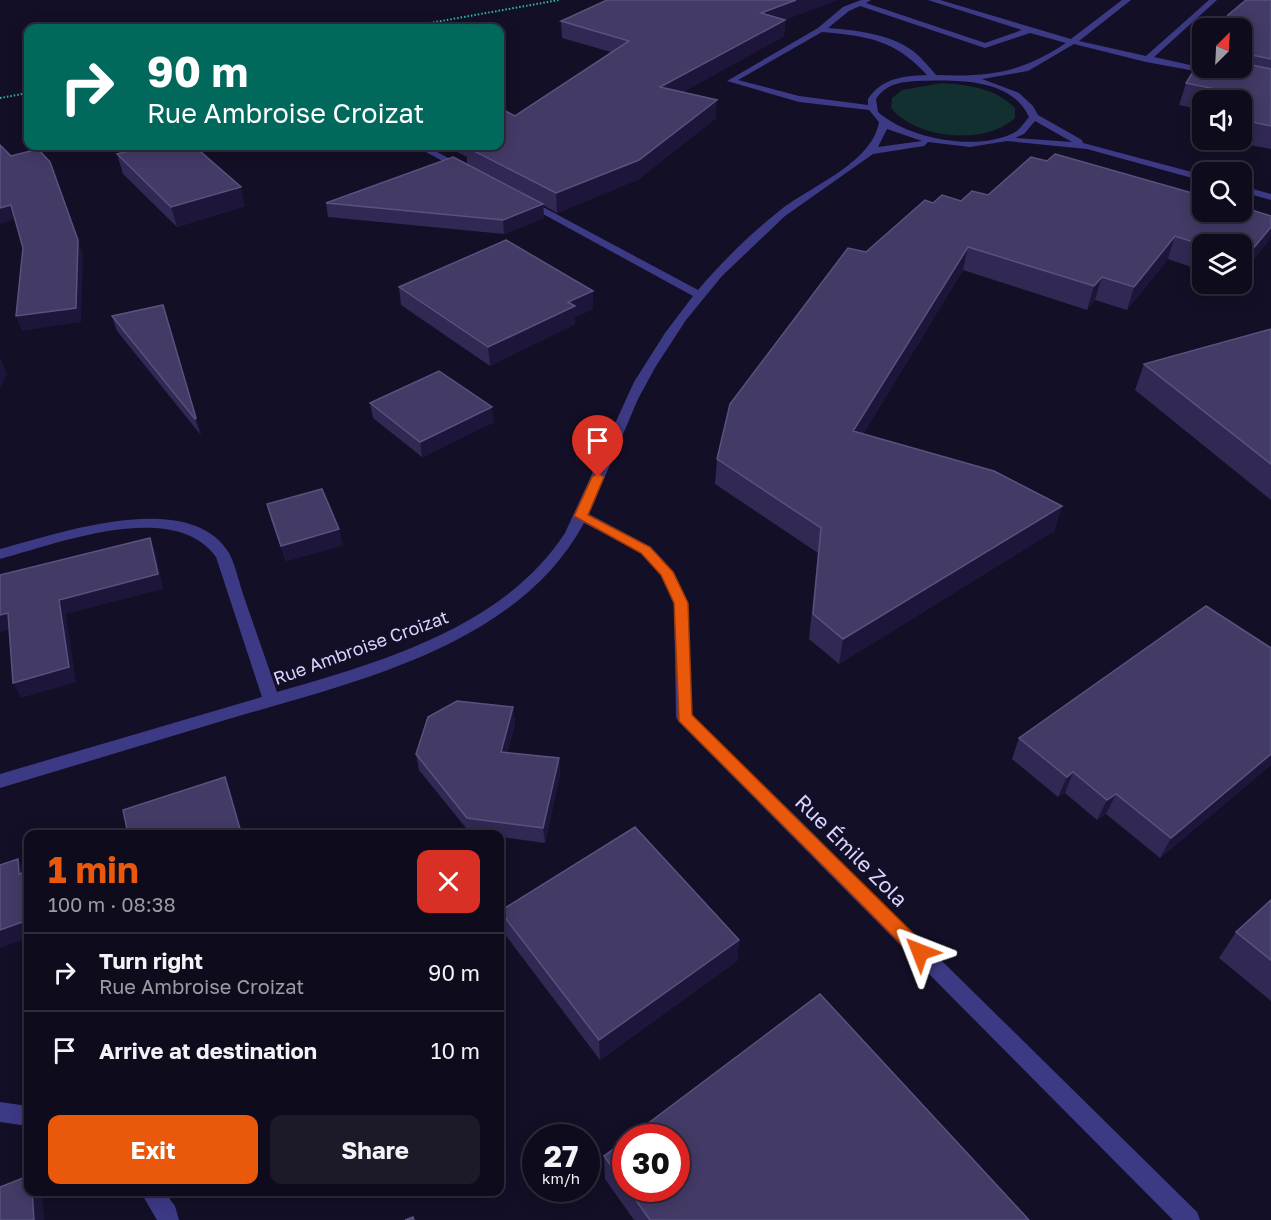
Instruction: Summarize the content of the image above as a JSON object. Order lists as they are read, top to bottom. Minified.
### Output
{"streets":{"street":["Rue Ambroise Croizat","Rue Émile Zola"]},"crossings":[["Rue Ambroise Croizat","Rue Émile Zola"]],"north":"top right","page":{"turn":["90 m","Rue Ambroise Croizat"],"heading":["1 min","100 m · 08:38"],"list":[{"name":"Turn right","note":"Rue Ambroise Croizat","value":"90 m"},{"name":"Arrive at destination","value":"10 m"}],"buttons":["Exit","Share"],"speed":"27 km/h","limit":"30"}}
